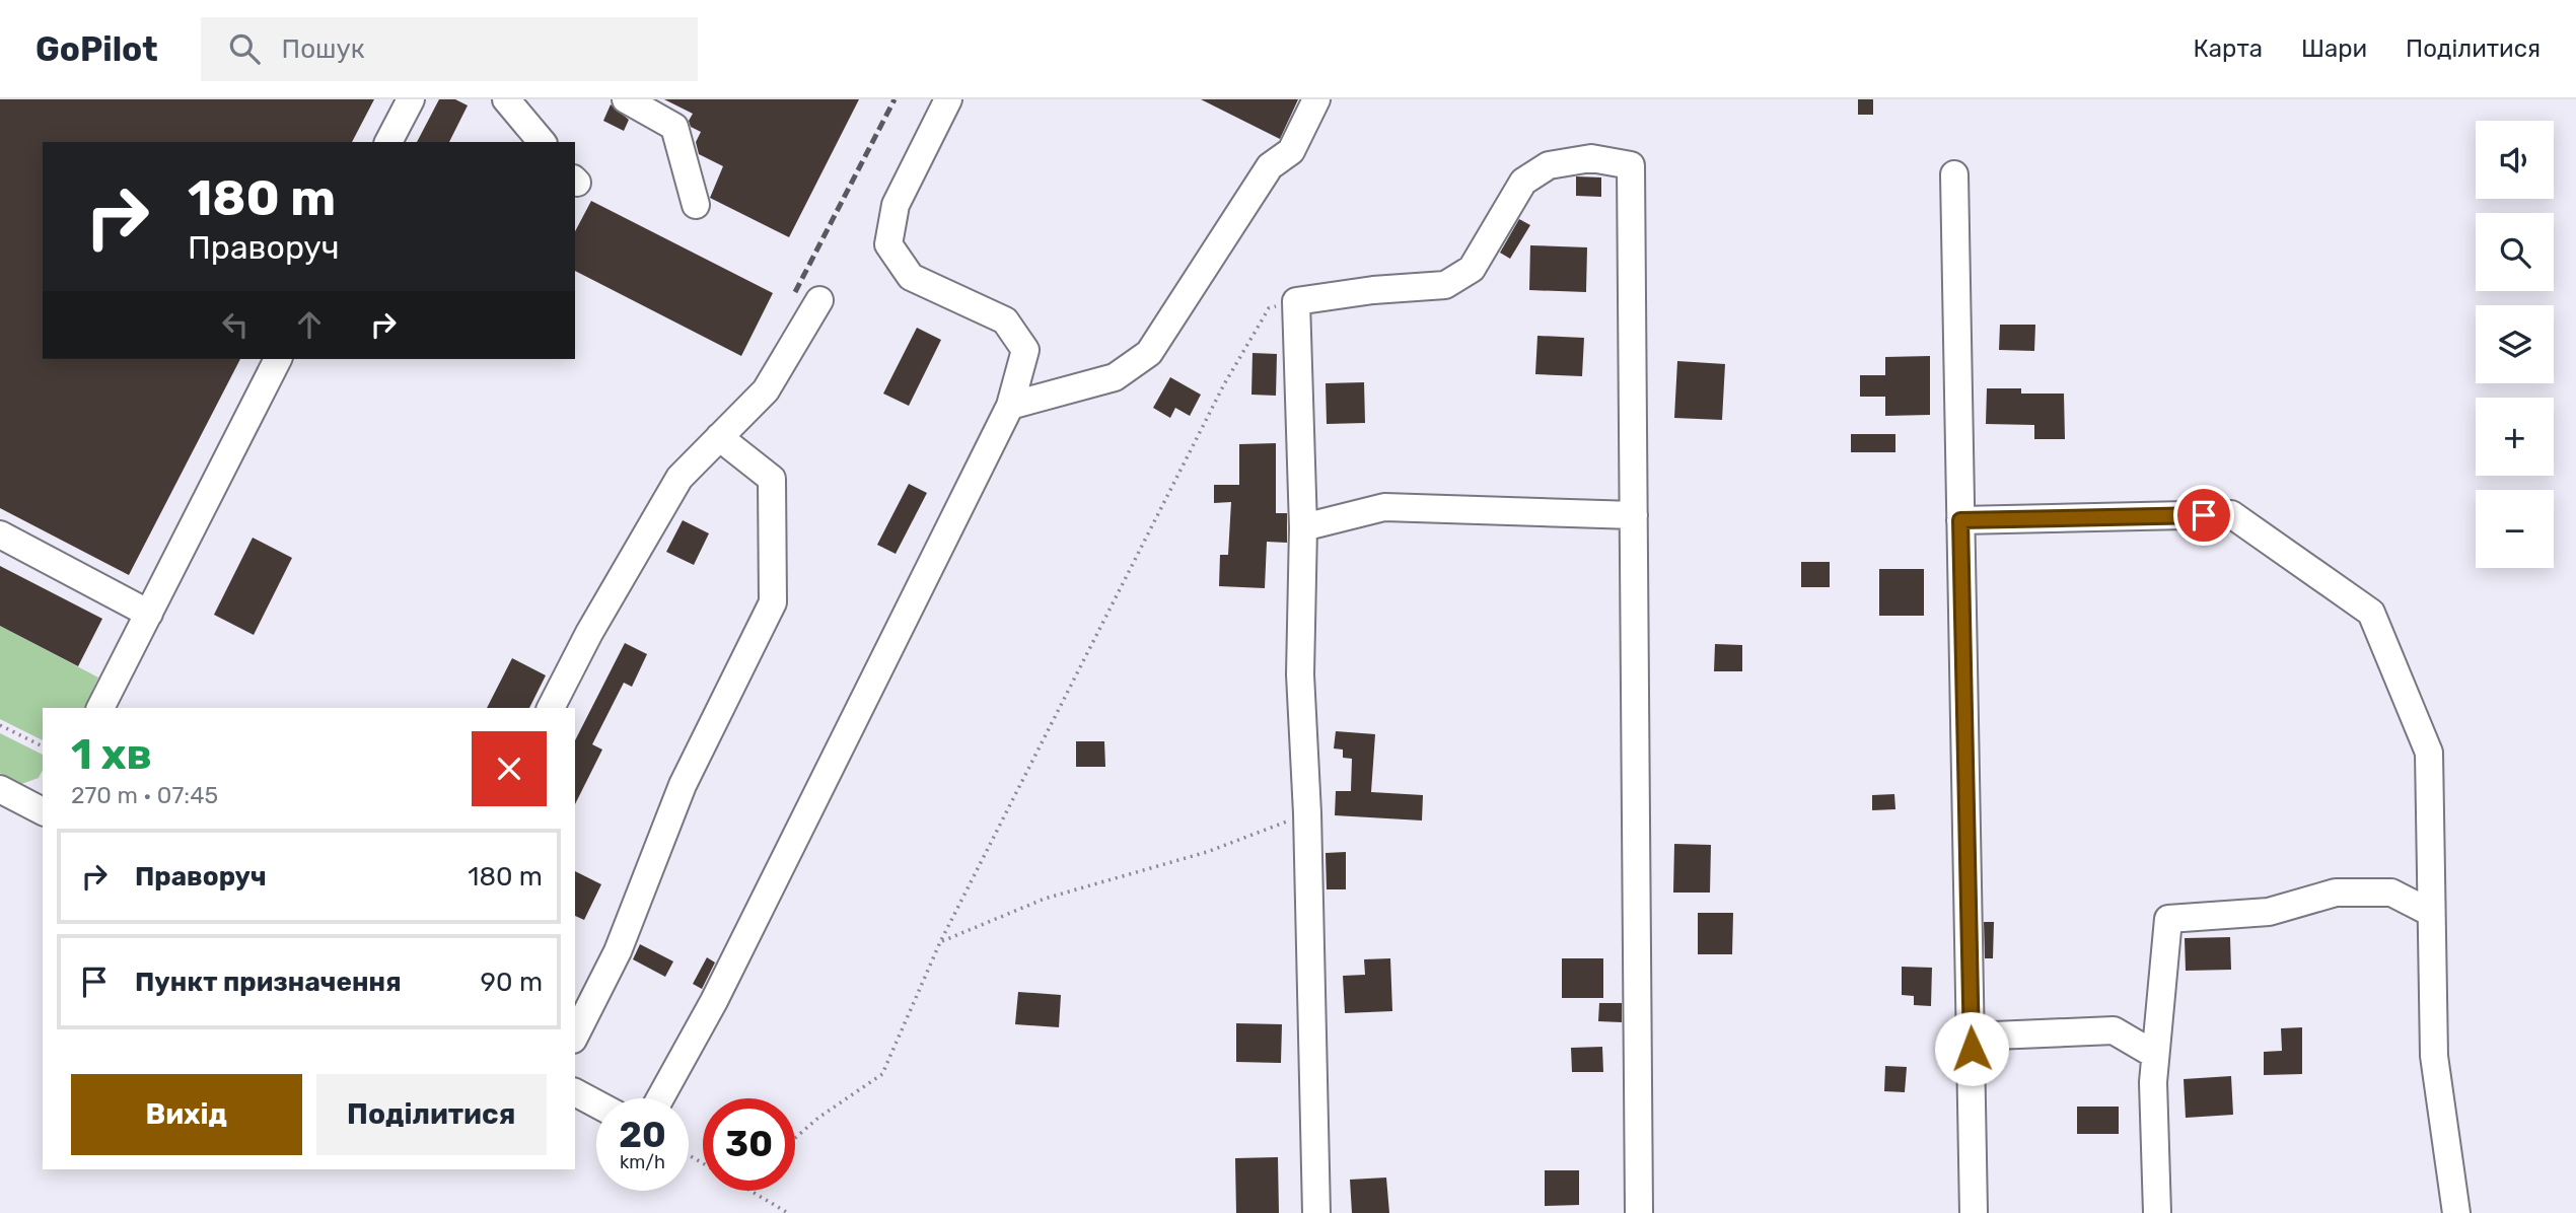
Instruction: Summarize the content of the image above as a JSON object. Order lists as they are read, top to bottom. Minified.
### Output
{"page":{"header":"GoPilot","search":"Пошук","nav":["Карта","Шари","Поділитися"],"map_buttons":["+","−"],"turn":["180 m","Праворуч"],"heading":["1 хв","270 m · 07:45"],"list":[{"name":"Праворуч","value":"180 m"},{"name":"Пункт призначення","value":"90 m"}],"buttons":["Вихід","Поділитися"],"speed":"20 km/h","limit":"30"}}
